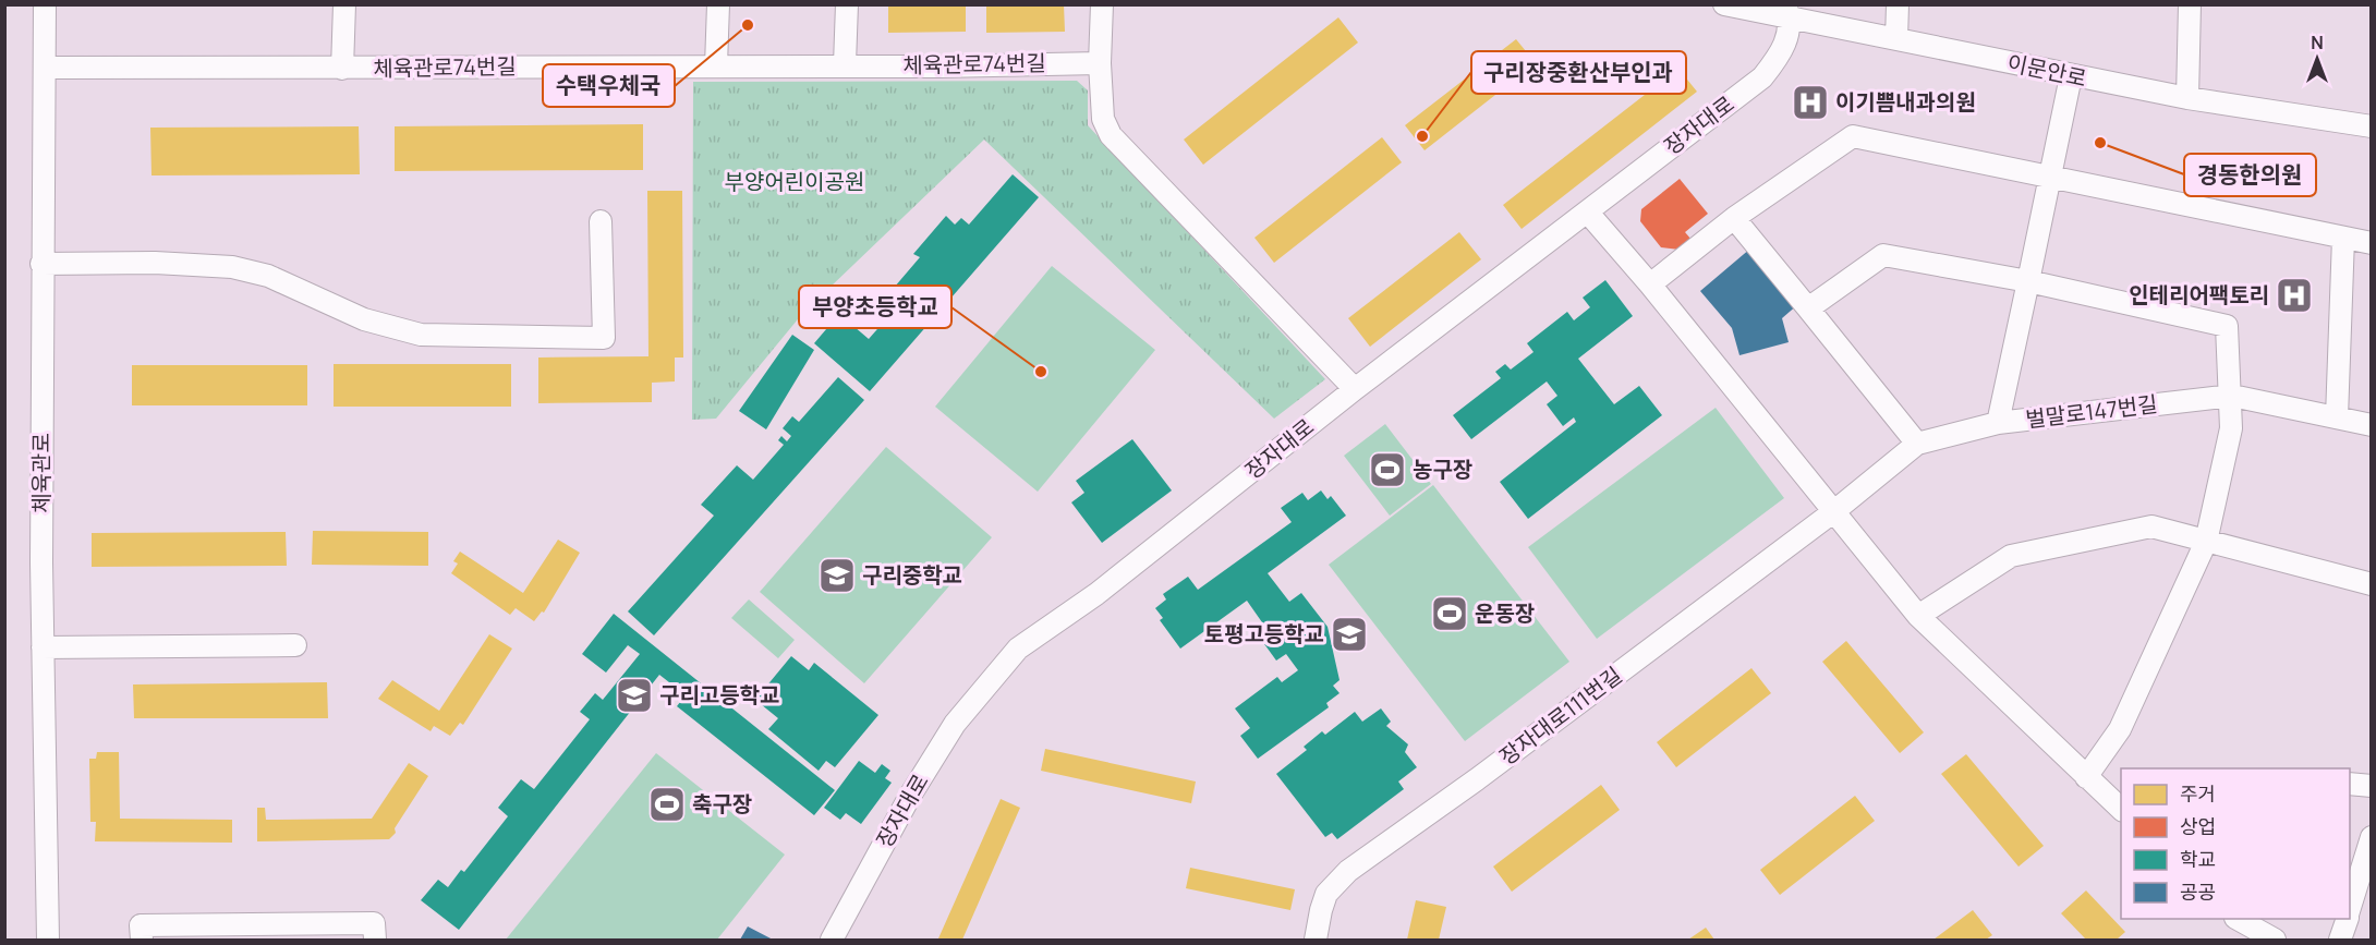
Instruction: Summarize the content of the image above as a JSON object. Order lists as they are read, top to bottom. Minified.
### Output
{"streets":{"street":["체육관로74번길","이문안로","장자대로","벌말로147번길","체육관로","장자대로111번길"]},"crossings":[["체육관로74번길","체육관로"],["이문안로","장자대로"],["벌말로147번길","장자대로111번길"]],"parks":["부양어린이공원"],"places":{"other":["수택우체국","구리장중환산부인과","경동한의원","부양초등학교"],"hospital":["이기쁨내과의원","인테리어팩토리"],"sports":["농구장","운동장","축구장"],"school or university":["구리중학교","토평고등학교","구리고등학교"]},"legend":["주거","상업","학교","공공"],"north":"top"}
